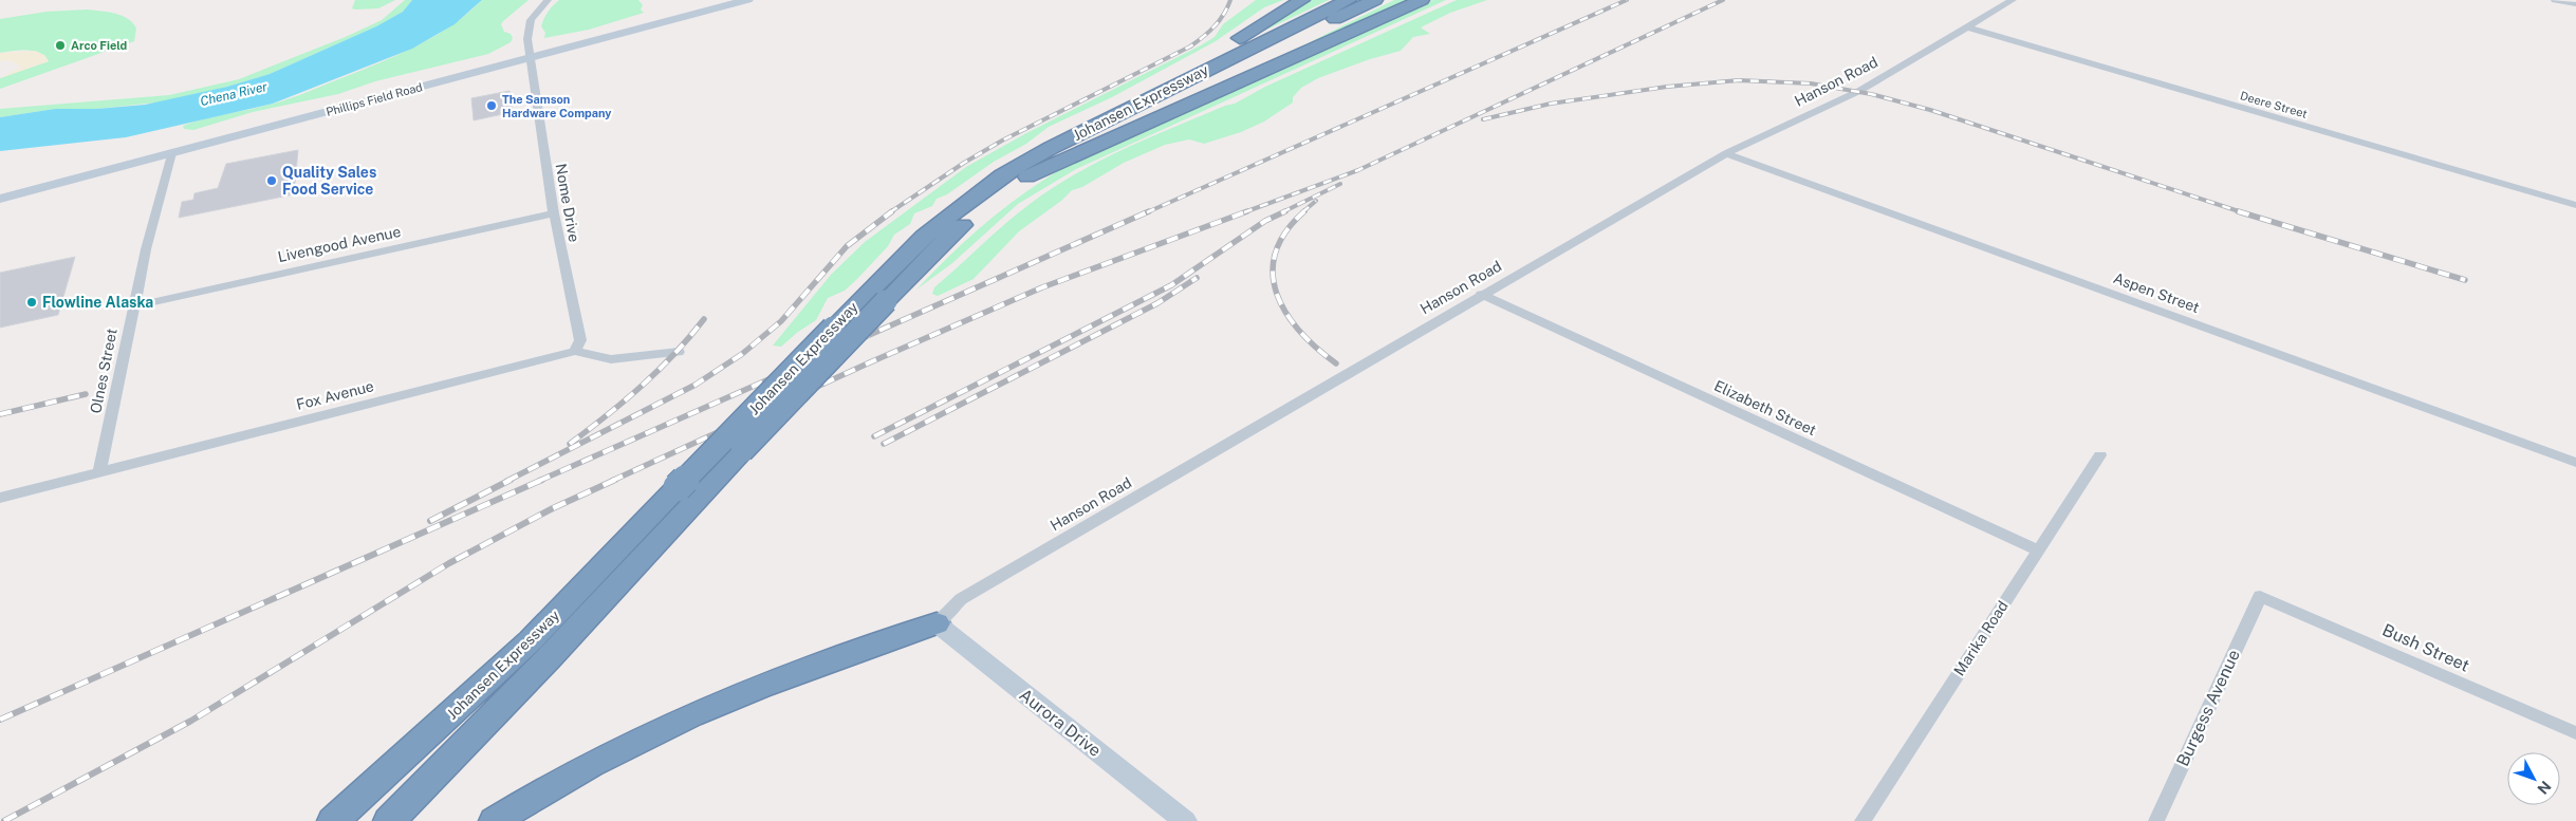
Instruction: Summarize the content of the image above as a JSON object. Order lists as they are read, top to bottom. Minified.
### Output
{"streets":{"highway":["Johansen Expressway"],"street":["Hanson Road","Phillips Field Road","Deere Street","Nome Drive","Livengood Avenue","Aspen Street","Olnes Street","Fox Avenue","Elizabeth Street","Marika Road","Bush Street","Burgess Avenue","Aurora Drive"]},"crossings":[["Hanson Road","Deere Street"],["Hanson Road","Aspen Street"],["Hanson Road","Elizabeth Street"],["Hanson Road","Aurora Drive"],["Phillips Field Road","Nome Drive"],["Phillips Field Road","Olnes Street"],["Nome Drive","Livengood Avenue"],["Nome Drive","Fox Avenue"],["Livengood Avenue","Olnes Street"],["Olnes Street","Fox Avenue"],["Elizabeth Street","Marika Road"],["Bush Street","Burgess Avenue"]],"water":["Chena River"],"places":["Arco Field","The Samson Hardware Company","Quality Sales Food Service","Flowline Alaska"],"north":"bottom right"}
